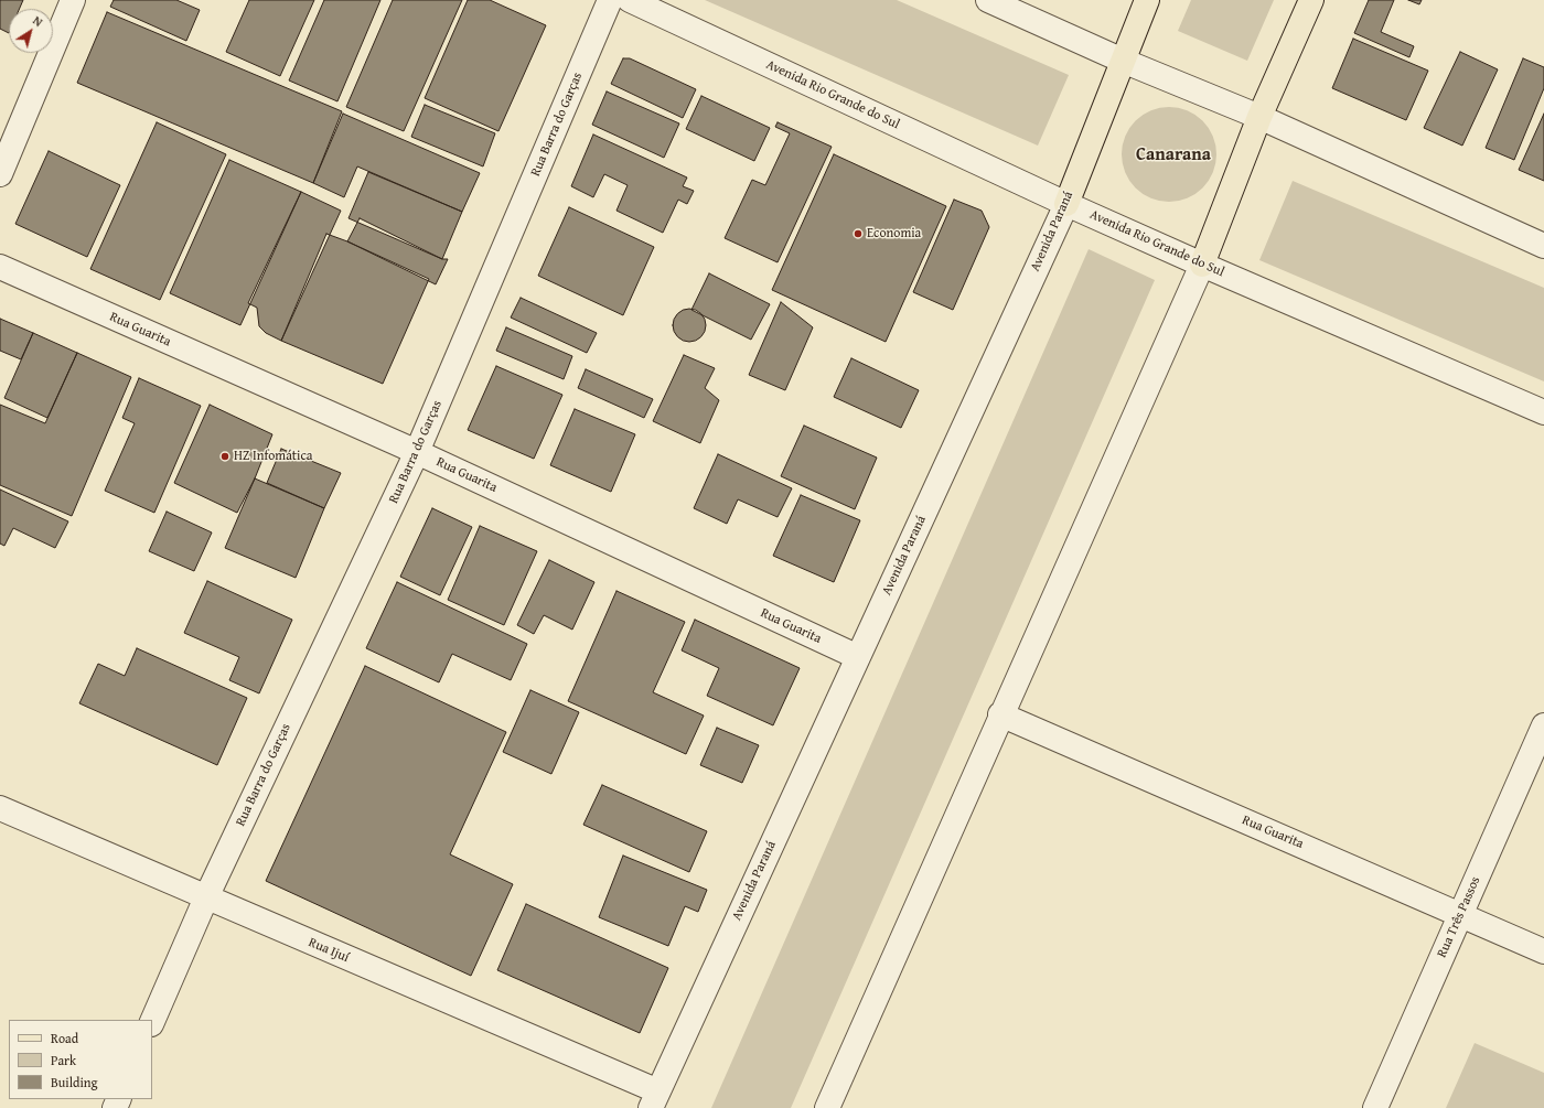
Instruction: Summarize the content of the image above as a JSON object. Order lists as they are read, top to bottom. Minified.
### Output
{"streets":{"main road":["Avenida Paraná"],"street":["Avenida Rio Grande do Sul","Rua Barra do Garças","Rua Guarita","Rua Três Passos","Rua Ijuí"]},"crossings":[["Avenida Rio Grande do Sul","Avenida Paraná"],["Rua Barra do Garças","Rua Guarita"],["Rua Barra do Garças","Rua Ijuí"],["Avenida Paraná","Rua Guarita"],["Avenida Paraná","Rua Ijuí"],["Rua Guarita","Rua Três Passos"]],"districts":["Canarana"],"places":["Economia","HZ Infomática"],"legend":["Road","Park","Building"],"north":"top right"}
